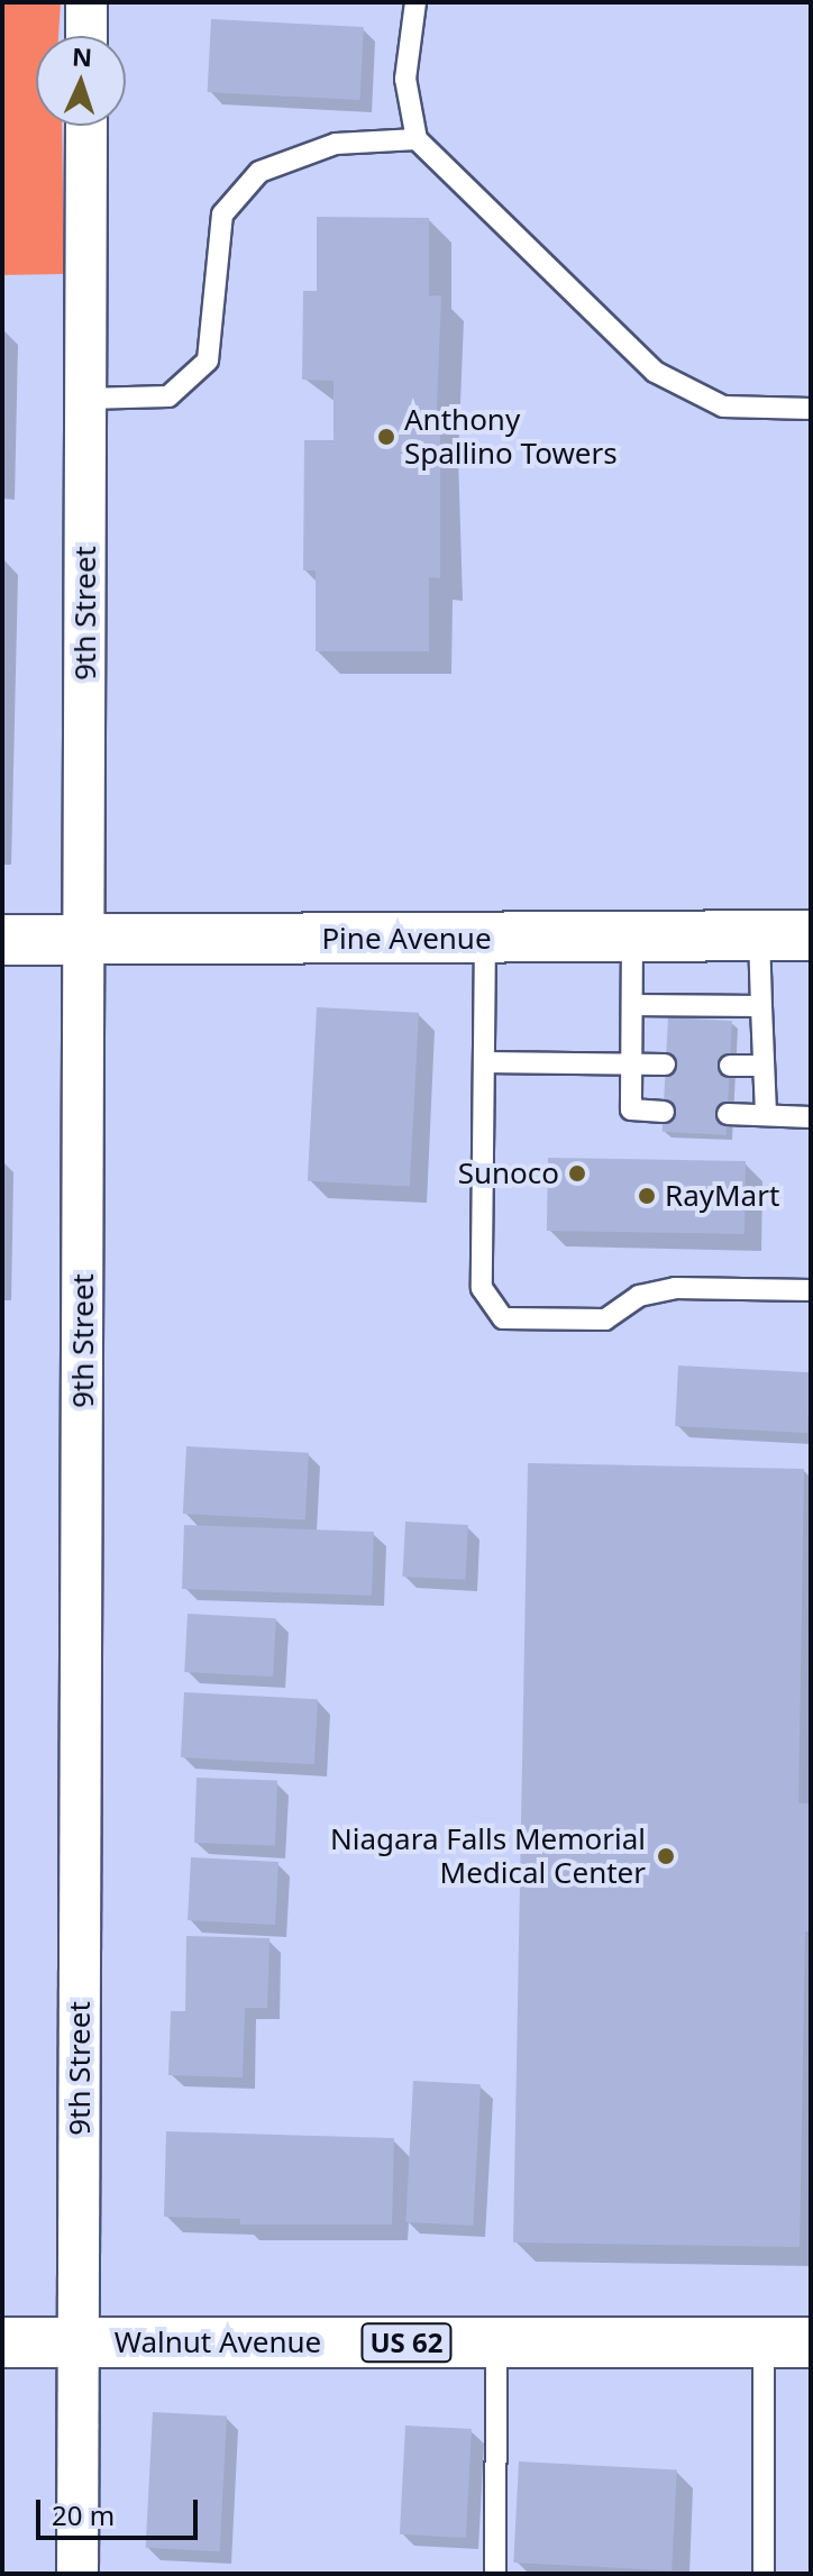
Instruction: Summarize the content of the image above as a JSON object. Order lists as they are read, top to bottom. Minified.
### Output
{"streets":{"main road":["Pine Avenue","Walnut Avenue","US 62"],"street":["9th Street"]},"crossings":[["9th Street","Pine Avenue"],["9th Street","Walnut Avenue"]],"places":["Anthony Spallino Towers","Sunoco","RayMart","Niagara Falls Memorial Medical Center"],"scale_bar":"20 m","north":"top"}
